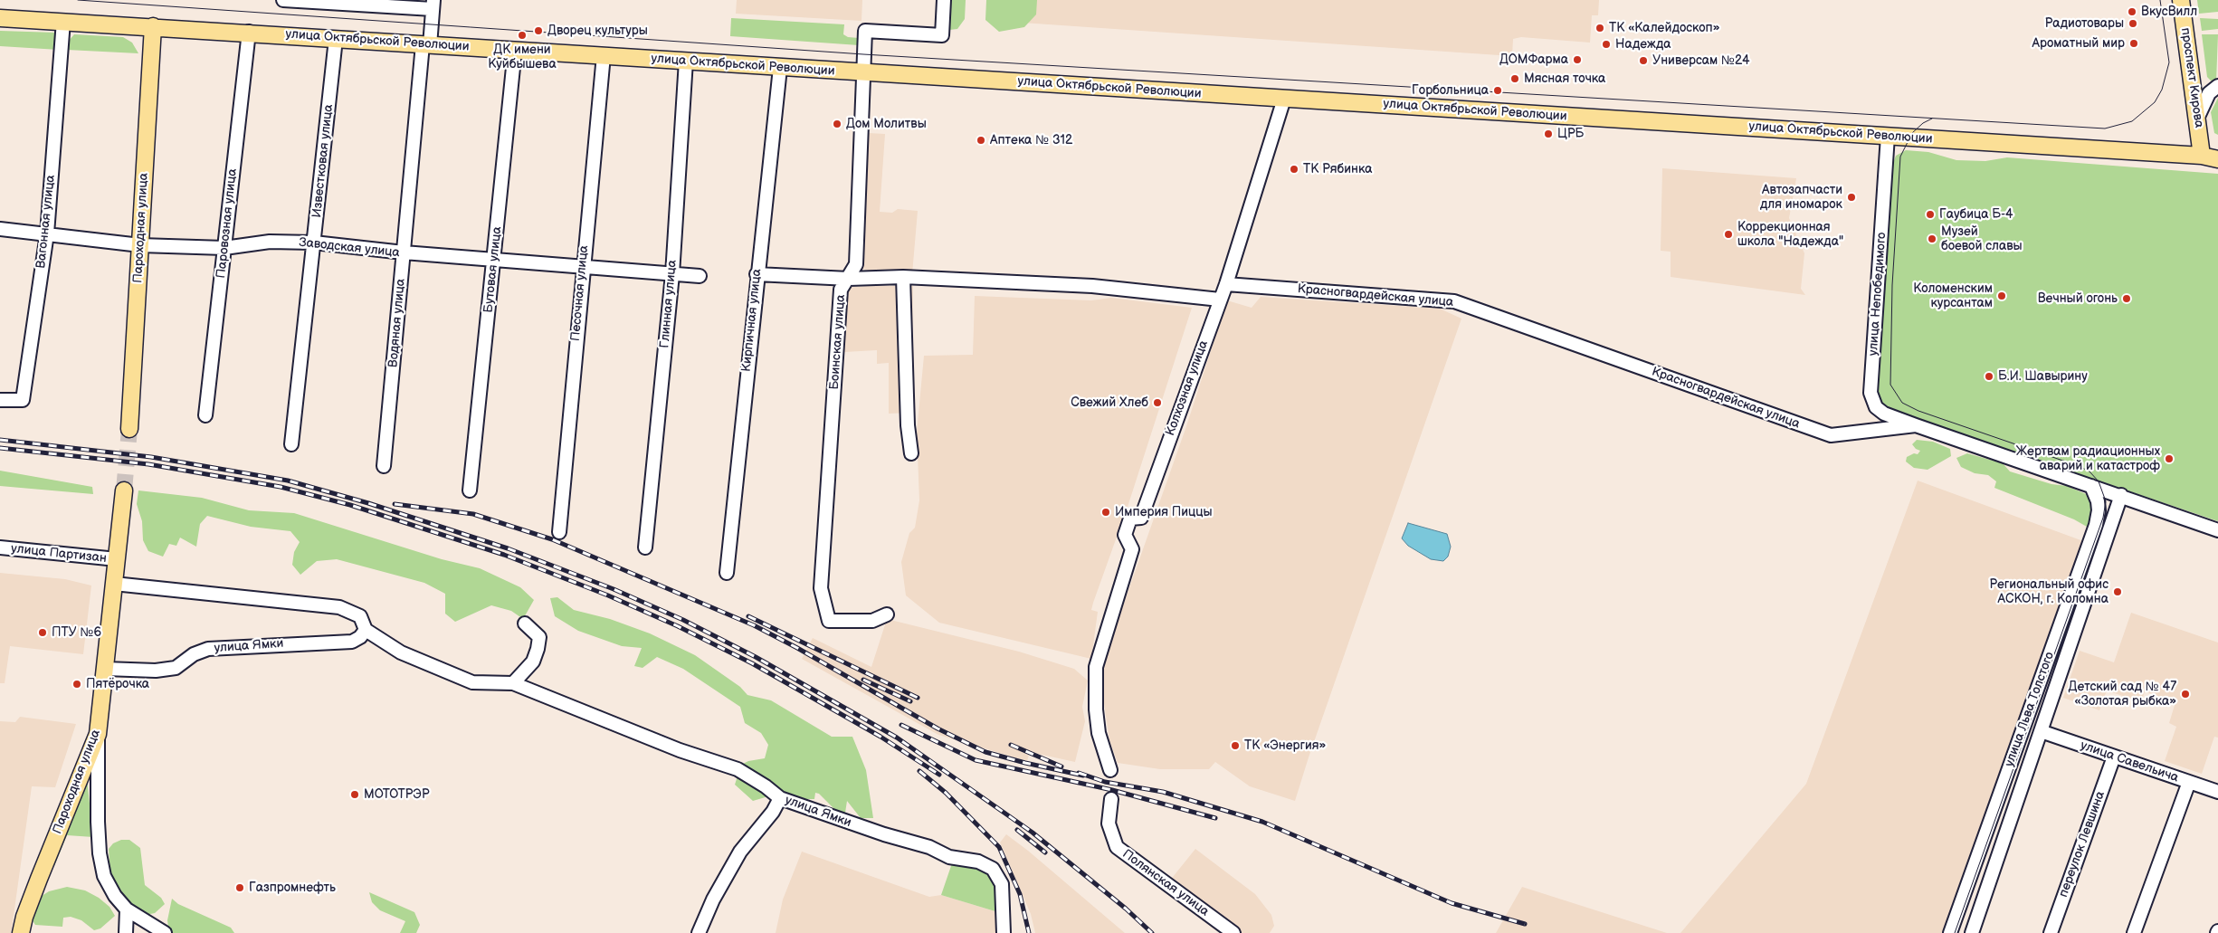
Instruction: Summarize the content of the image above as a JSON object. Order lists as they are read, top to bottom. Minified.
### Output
{"streets":{"main road":["улица Октябрьской Революции","проспект Кирова","Пароходная улица"],"street":["Известковая улица","Вагонная улица","Паровозная улица","Заводская улица","Бутовая улица","Песочная улица","улица Непобедимого","Красногвардейская улица","Глинная улица","Кирпичная улица","Водяная улица","Боинская улица","Колхозная улица","улица Партизан","улица Ямки","улица Льва Толстого","улица Савельича","переулок Левшина","Полянская улица"]},"crossings":[["улица Октябрьской Революции","проспект Кирова"],["улица Октябрьской Революции","Известковая улица"],["улица Октябрьской Революции","Вагонная улица"],["улица Октябрьской Революции","Паровозная улица"],["улица Октябрьской Революции","Пароходная улица"],["улица Октябрьской Революции","Бутовая улица"],["улица Октябрьской Революции","Песочная улица"],["улица Октябрьской Революции","улица Непобедимого"],["улица Октябрьской Революции","Глинная улица"],["улица Октябрьской Революции","Кирпичная улица"],["улица Октябрьской Революции","Водяная улица"],["улица Октябрьской Революции","Боинская улица"],["улица Октябрьской Революции","Колхозная улица"],["Известковая улица","Заводская улица"],["Вагонная улица","Заводская улица"],["Паровозная улица","Заводская улица"],["Пароходная улица","Заводская улица"],["Пароходная улица","улица Партизан"],["Пароходная улица","улица Ямки"],["Заводская улица","Бутовая улица"],["Заводская улица","Песочная улица"],["Заводская улица","Глинная улица"],["Заводская улица","Водяная улица"],["улица Непобедимого","Красногвардейская улица"],["Красногвардейская улица","Колхозная улица"],["Красногвардейская улица","улица Льва Толстого"],["улица Льва Толстого","улица Савельича"],["улица Савельича","переулок Левшина"]],"places":["ВкусВилл","Радиотовары","ТК «Калейдоскоп»","Дворец культуры","ДК имени Куйбышева","Ароматный мир","Надежда","ДОМФарма","Универсам №24","Мясная точка","Горбольница","Дом Молитвы","ЦРБ","Аптека № 312","ТК Рябинка","Автозапчасти для иномарок","Гаубица Б-4","Коррекционная школа \"Надежда\"","Музей боевой славы","Коломенским курсантам","Вечный огонь","Б.И. Шавырину","Свежий Хлеб","Жертвам радиационных аварий и катастроф","Империя Пиццы","Региональный офис АСКОН, г. Коломна","ПТУ №6","Пятёрочка","Детский сад № 47 «Золотая рыбка»","ТК «Энергия»","МОТОТРЭР","Газпромнефть"]}
